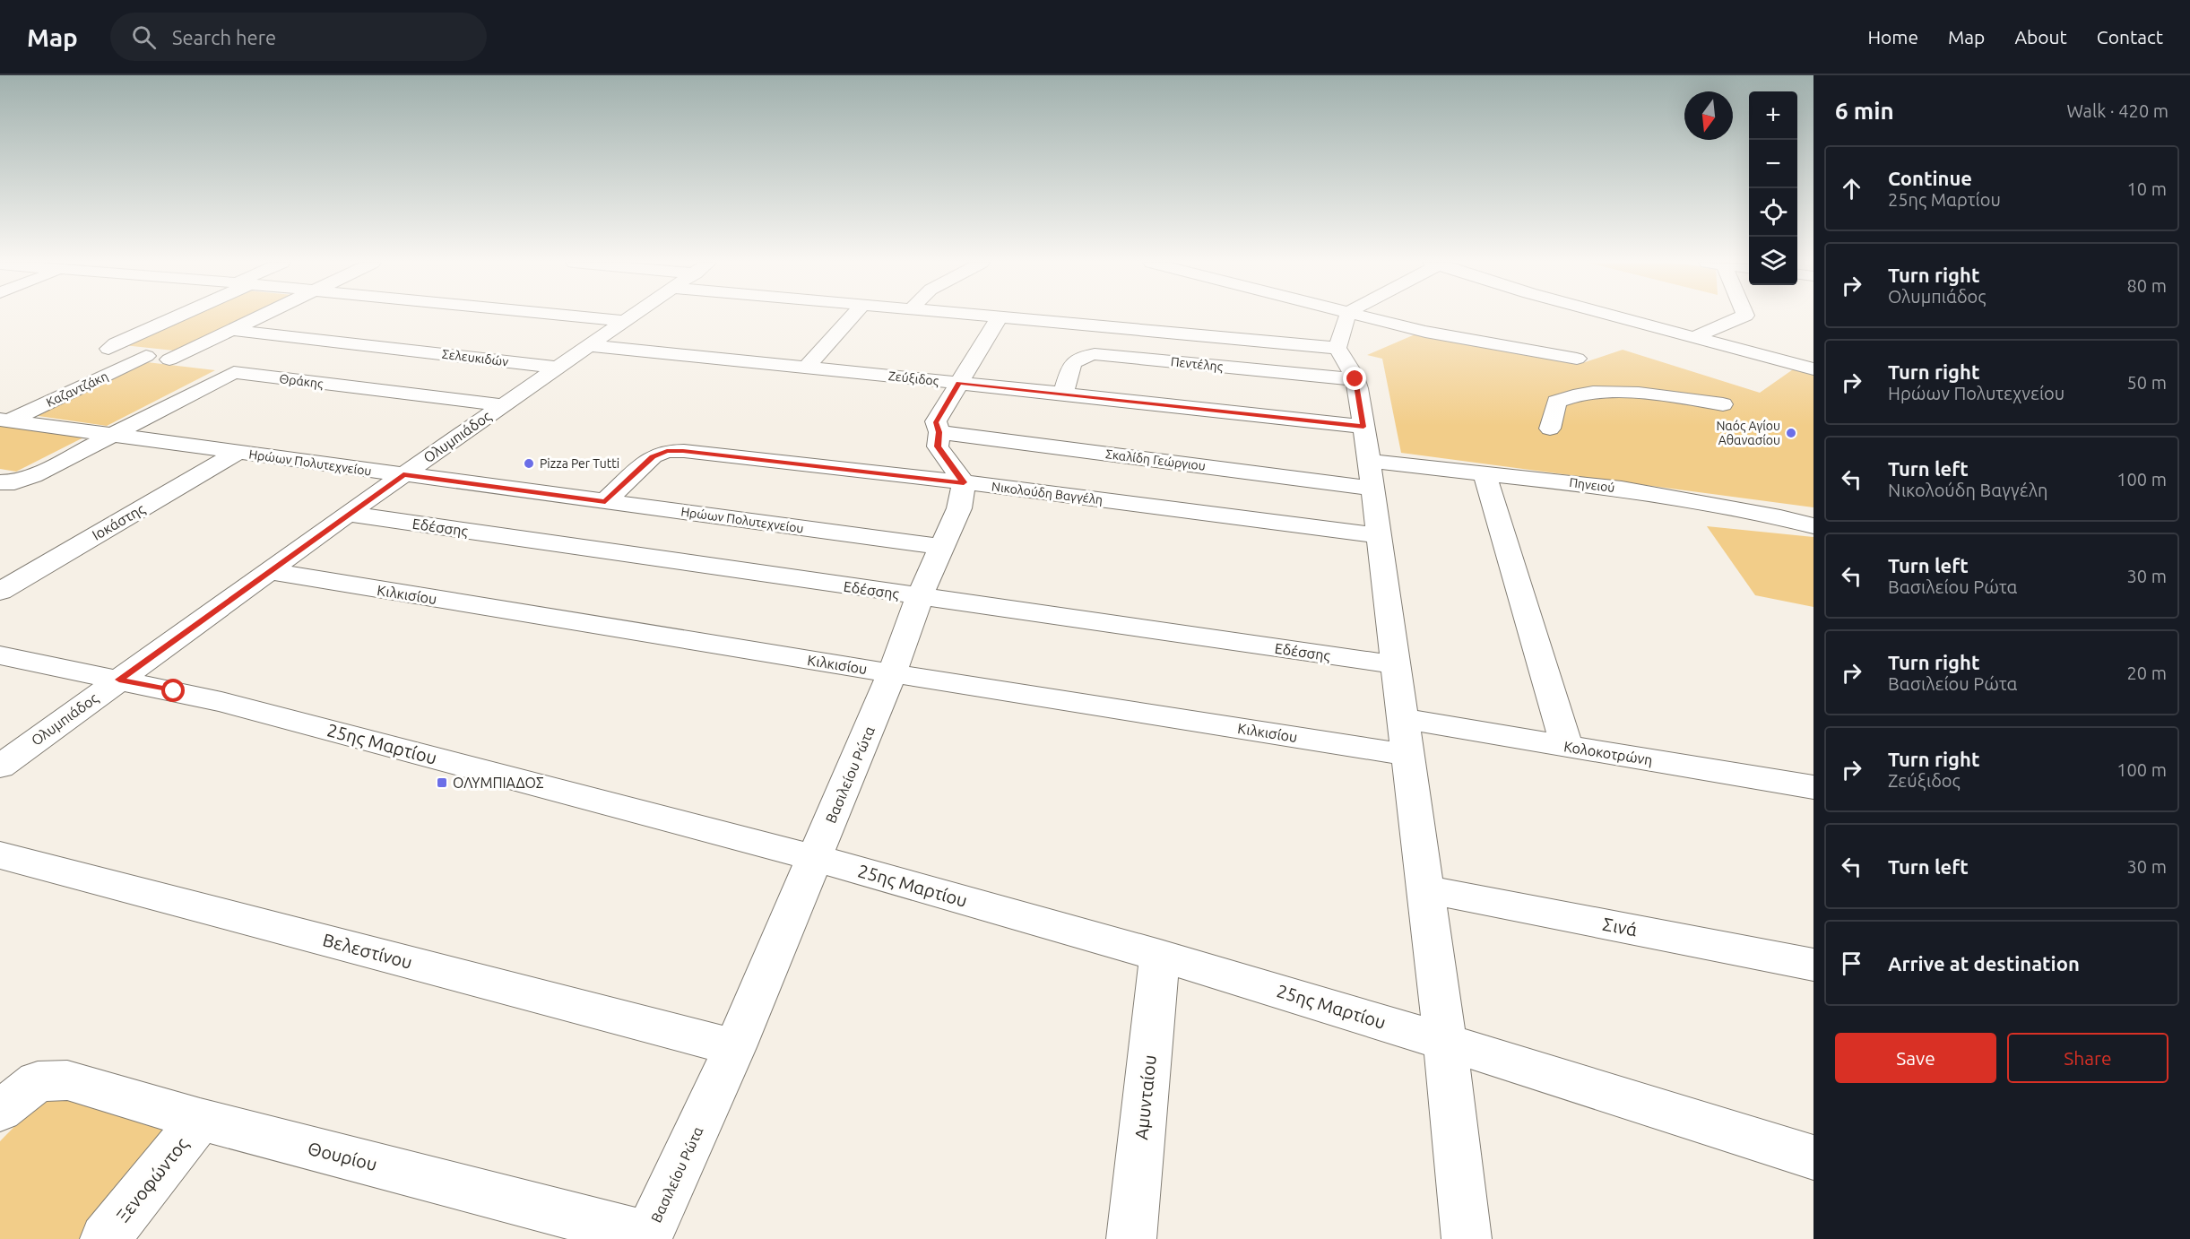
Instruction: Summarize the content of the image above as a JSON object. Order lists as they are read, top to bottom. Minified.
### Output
{"streets":{"street":["Σελευκιδών","Πεντέλης","Ζεύξιδος","Θράκης","Καζαντζάκη","Ολυμπιάδος","Σκαλίδη Γεώργιου","Ηρώων Πολυτεχνείου","Πηνειού","Νικολούδη Βαγγέλη","Ιοκάστης","Εδέσσης","Κιλκισίου","25ης Μαρτίου","Κολοκοτρώνη","Βασιλείου Ρώτα","Σινά","Βελεστίνου","Αμυνταίου","Θουρίου","Ξενοφώντος"]},"crossings":[["Σελευκιδών","Ολυμπιάδος"],["Πεντέλης","Ζεύξιδος"],["Ζεύξιδος","Ολυμπιάδος"],["Θράκης","Καζαντζάκη"],["Θράκης","Ολυμπιάδος"],["Καζαντζάκη","Ηρώων Πολυτεχνείου"],["Ολυμπιάδος","Ηρώων Πολυτεχνείου"],["Ολυμπιάδος","Εδέσσης"],["Ολυμπιάδος","Κιλκισίου"],["Ολυμπιάδος","25ης Μαρτίου"],["Σκαλίδη Γεώργιου","Πηνειού"],["Ηρώων Πολυτεχνείου","Νικολούδη Βαγγέλη"],["Ηρώων Πολυτεχνείου","Ιοκάστης"],["Ηρώων Πολυτεχνείου","Βασιλείου Ρώτα"],["Νικολούδη Βαγγέλη","Βασιλείου Ρώτα"],["Εδέσσης","Βασιλείου Ρώτα"],["Κιλκισίου","Βασιλείου Ρώτα"],["25ης Μαρτίου","Βασιλείου Ρώτα"],["25ης Μαρτίου","Αμυνταίου"],["Βασιλείου Ρώτα","Βελεστίνου"],["Βασιλείου Ρώτα","Θουρίου"],["Θουρίου","Ξενοφώντος"]],"places":{"other":["Ναός Αγίου Αθανασίου","Pizza Per Tutti"],"transit":["ΟΛΥΜΠΙΑΔΟΣ"]},"north":"bottom","page":{"header":"Map","search":"Search here","nav":["Home","Map","About","Contact"],"heading":["6 min","Walk · 420 m"],"map_buttons":["+","−"],"list":[["Continue","25ης Μαρτίου","10 m"],["Turn right","Ολυμπιάδος","80 m"],["Turn right","Ηρώων Πολυτεχνείου","50 m"],["Turn left","Νικολούδη Βαγγέλη","100 m"],["Turn left","Βασιλείου Ρώτα","30 m"],["Turn right","Βασιλείου Ρώτα","20 m"],["Turn right","Ζεύξιδος","100 m"],["Turn left","30 m"],"Arrive at destination"],"buttons":["Save","Share"]}}
